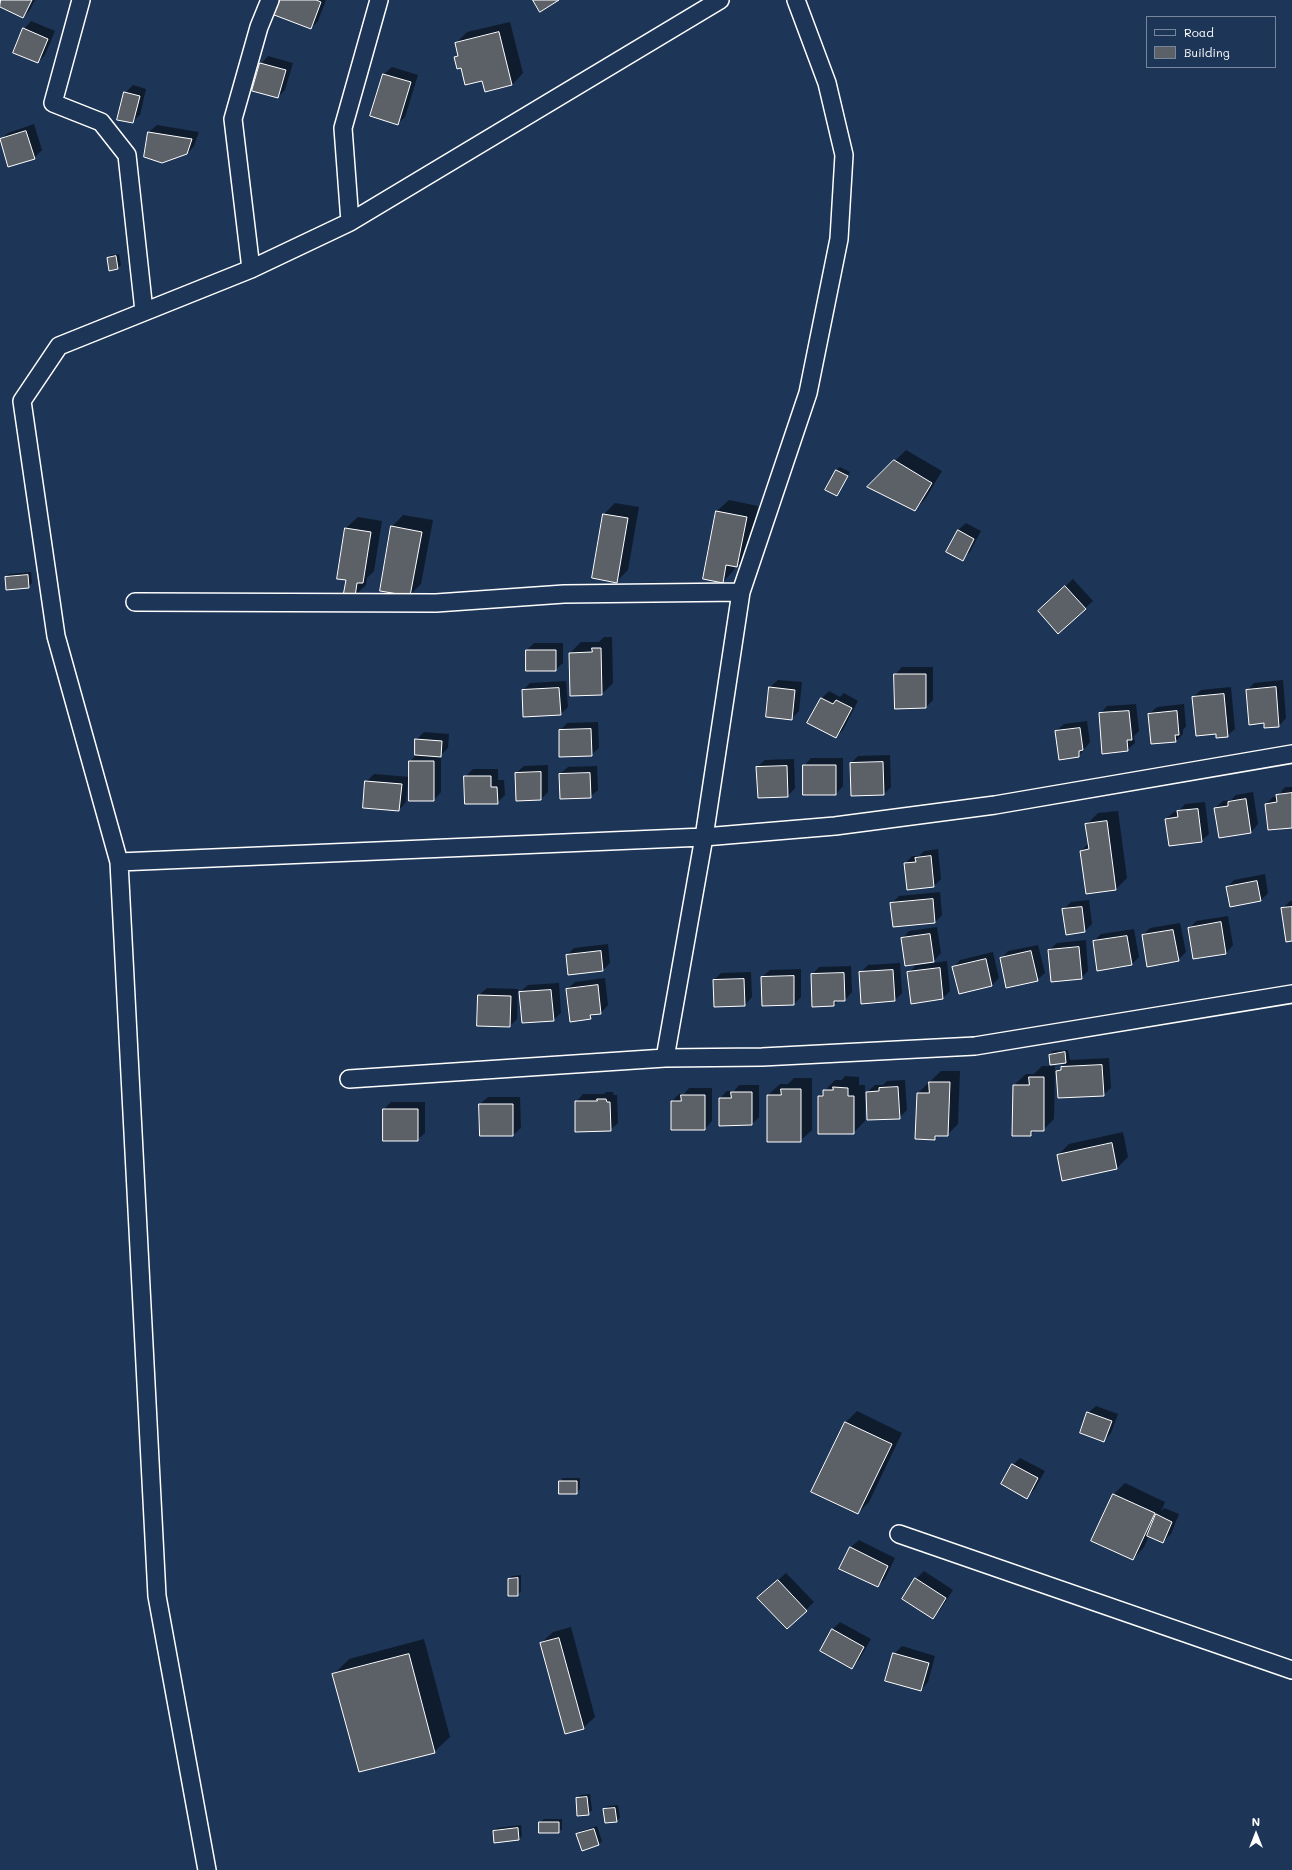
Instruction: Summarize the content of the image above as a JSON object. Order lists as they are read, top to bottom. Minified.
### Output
{"legend":["Road","Building"],"north":"top"}
